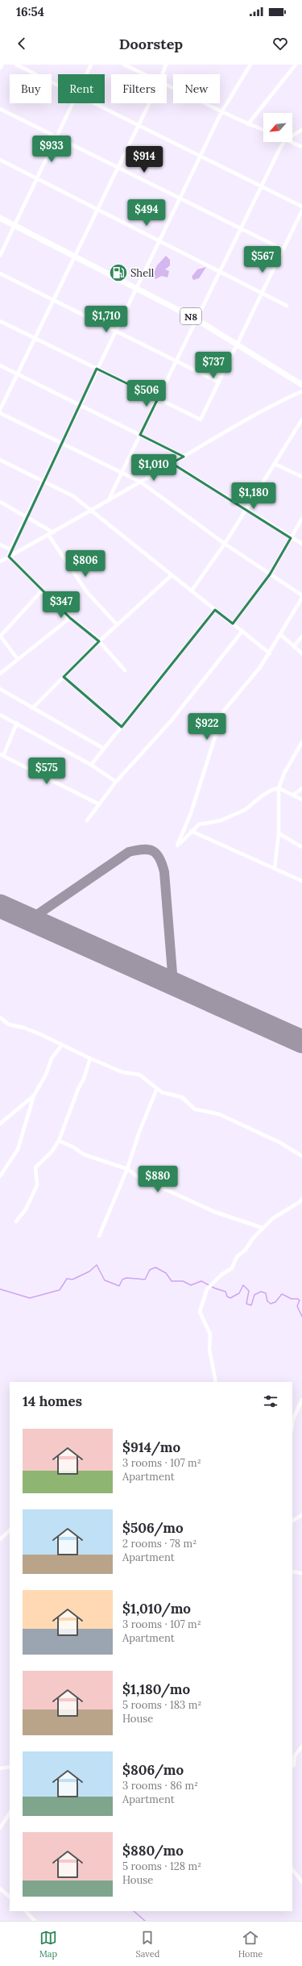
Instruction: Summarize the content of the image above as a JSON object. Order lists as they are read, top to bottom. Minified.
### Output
{"streets":{"main road":["N8"]},"places":{"fuel station":["Shell"]},"north":"bottom left","page":{"status":"16:54","header":"Doorstep","chip":["Buy","Rent","Filters","New"],"price":["$933","$914","$494","$567","$1,710","$737","$506","$1,010","$1,180","$806","$347","$922","$575","$880"],"heading":"14 homes","list":[{"name":"$914/mo","note":"3 rooms · 107 m² · Apartment"},{"name":"$506/mo","note":"2 rooms · 78 m² · Apartment"},{"name":"$1,010/mo","note":"3 rooms · 107 m² · Apartment"},{"name":"$1,180/mo","note":"5 rooms · 183 m² · House"},{"name":"$806/mo","note":"3 rooms · 86 m² · Apartment"},{"name":"$880/mo","note":"5 rooms · 128 m² · House"}],"tabs":["Map","Saved","Home"]}}
